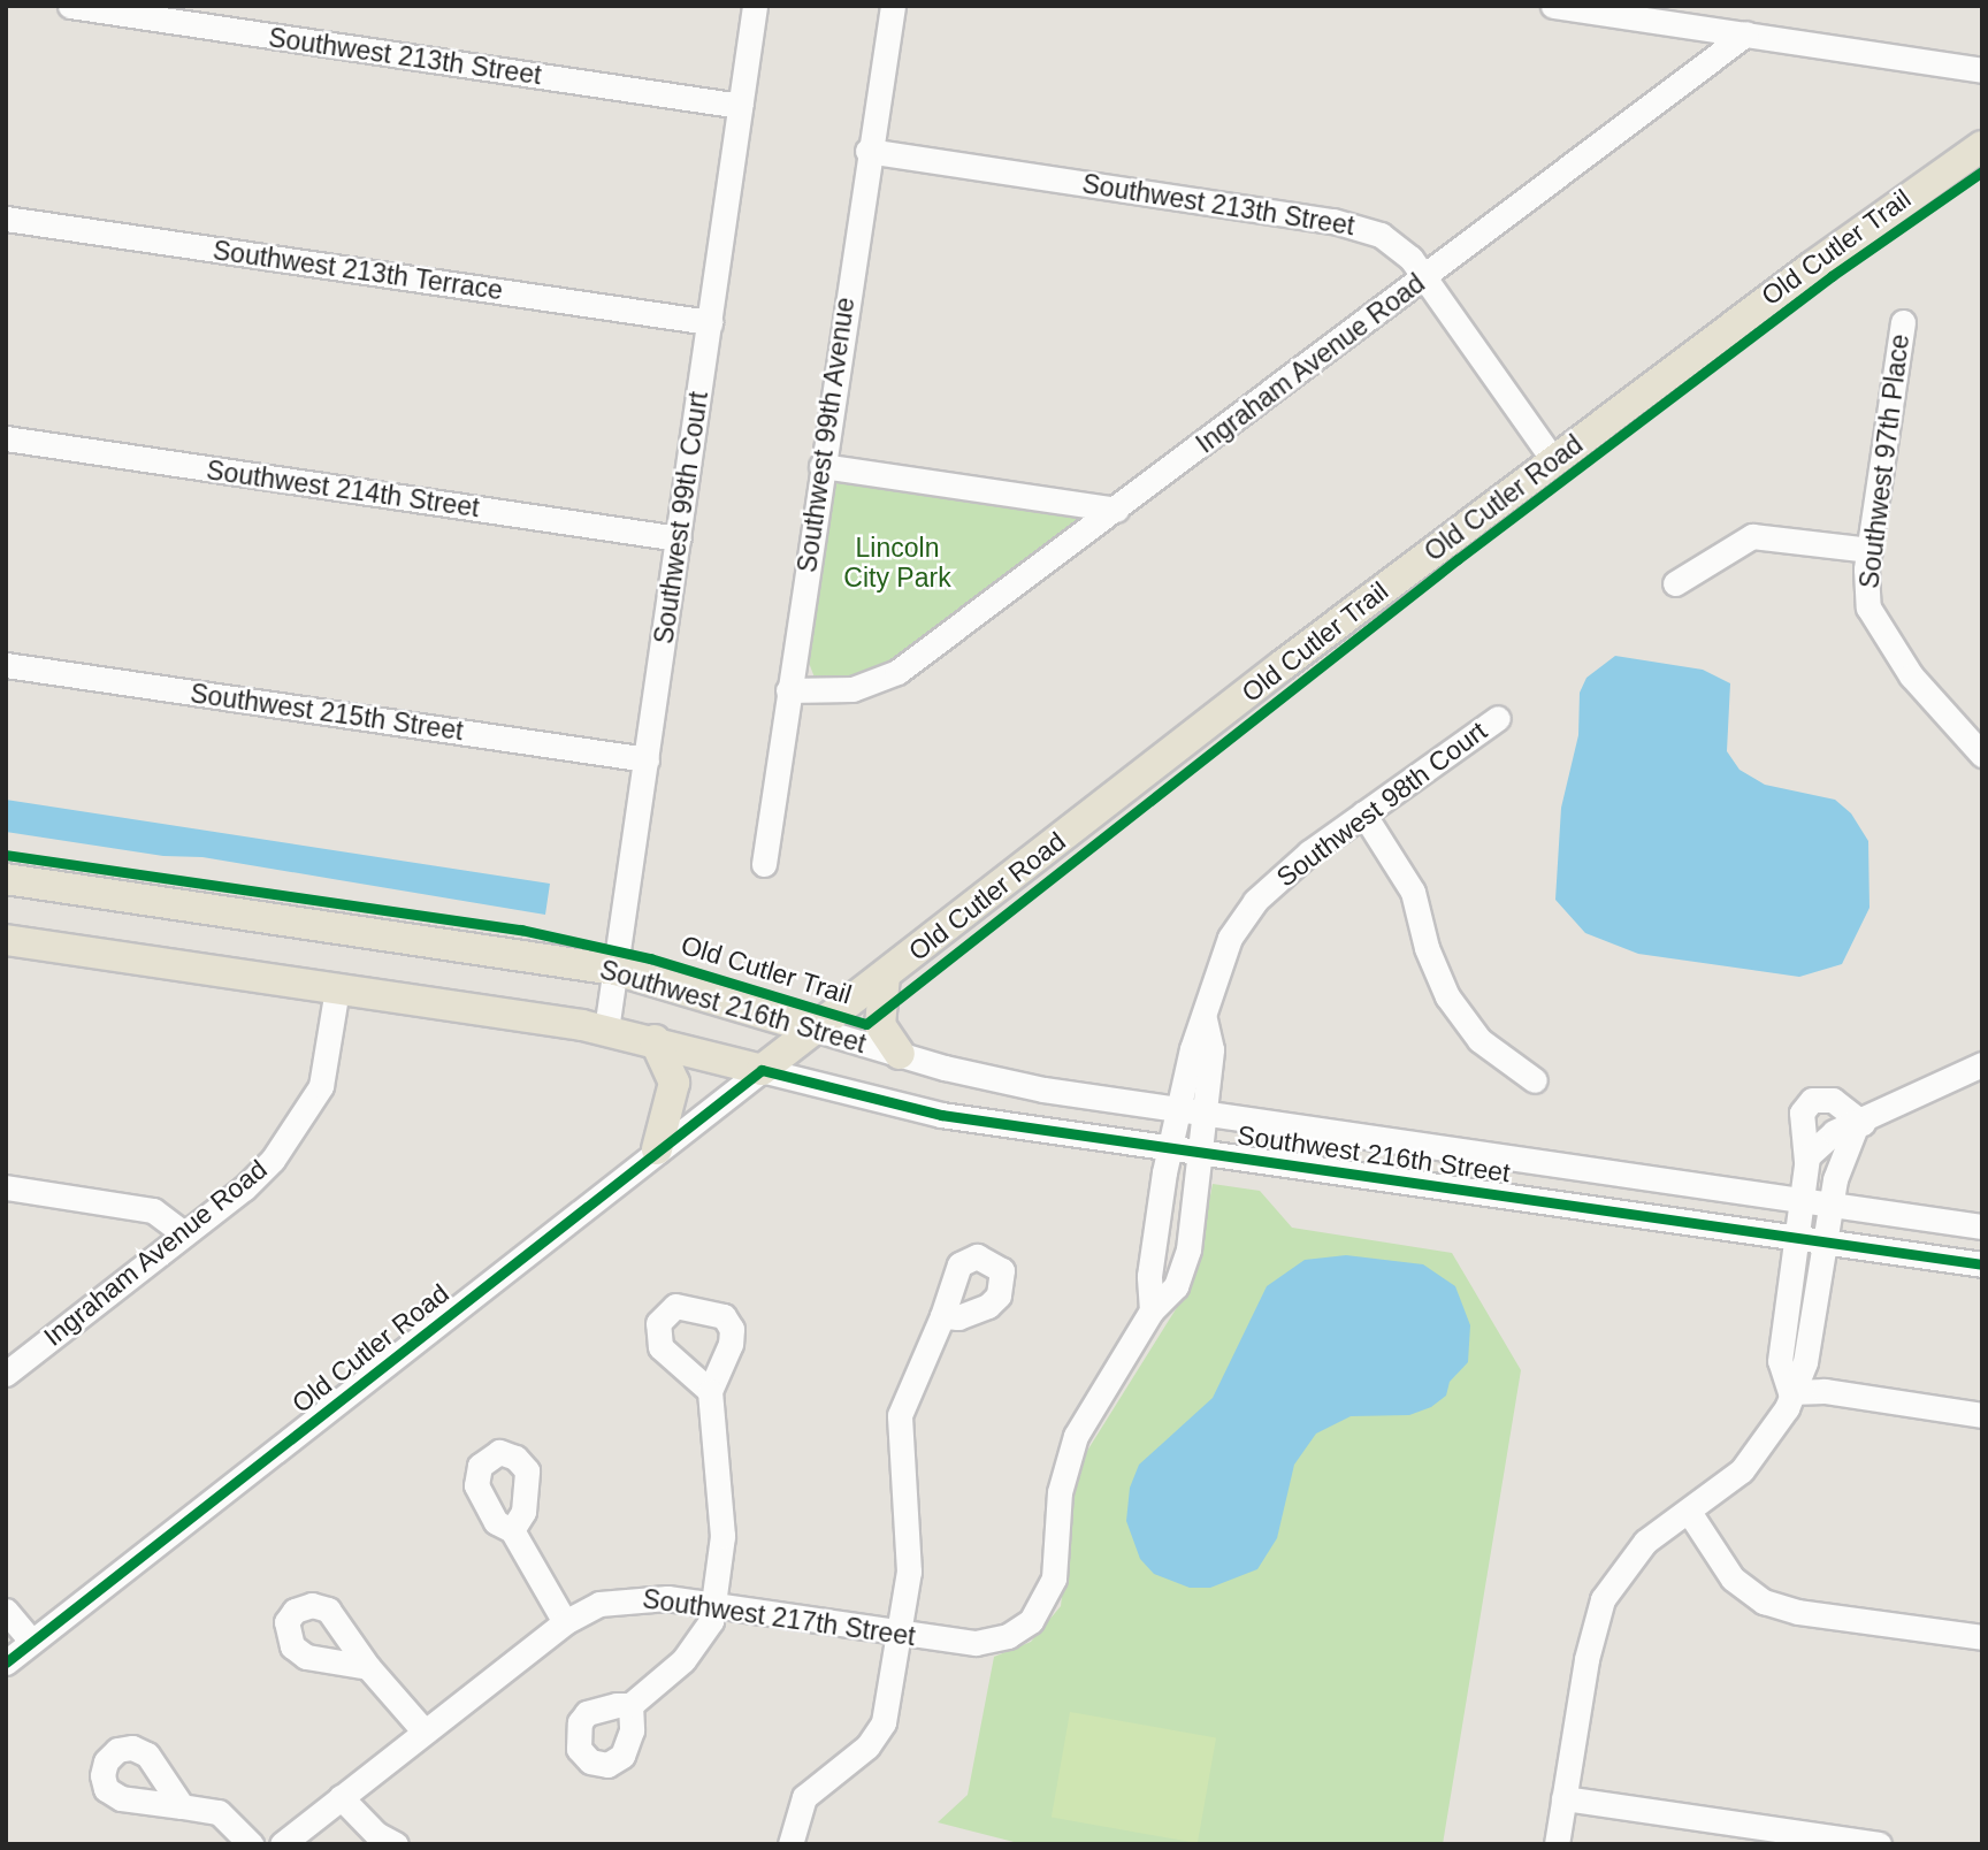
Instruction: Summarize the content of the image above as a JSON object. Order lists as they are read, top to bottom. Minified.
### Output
{"streets":{"main road":["Old Cutler Road","Southwest 216th Street"],"street":["Southwest 213th Street","Southwest 213th Terrace","Ingraham Avenue Road","Southwest 99th Avenue","Southwest 97th Place","Southwest 214th Street","Southwest 99th Court","Southwest 215th Street","Southwest 98th Court","Southwest 217th Street"],"cycle path":["Old Cutler Trail"]},"crossings":[["Southwest 213th Street","Ingraham Avenue Road"],["Southwest 213th Street","Southwest 99th Avenue"],["Southwest 213th Street","Old Cutler Road"],["Southwest 213th Street","Southwest 99th Court"],["Southwest 213th Terrace","Southwest 99th Court"],["Ingraham Avenue Road","Southwest 99th Avenue"],["Ingraham Avenue Road","Southwest 216th Street"],["Southwest 214th Street","Southwest 99th Court"],["Old Cutler Road","Southwest 216th Street"],["Southwest 99th Court","Southwest 215th Street"],["Southwest 99th Court","Southwest 216th Street"],["Southwest 98th Court","Southwest 216th Street"],["Southwest 98th Court","Southwest 217th Street"]],"parks":["Lincoln City Park"]}
